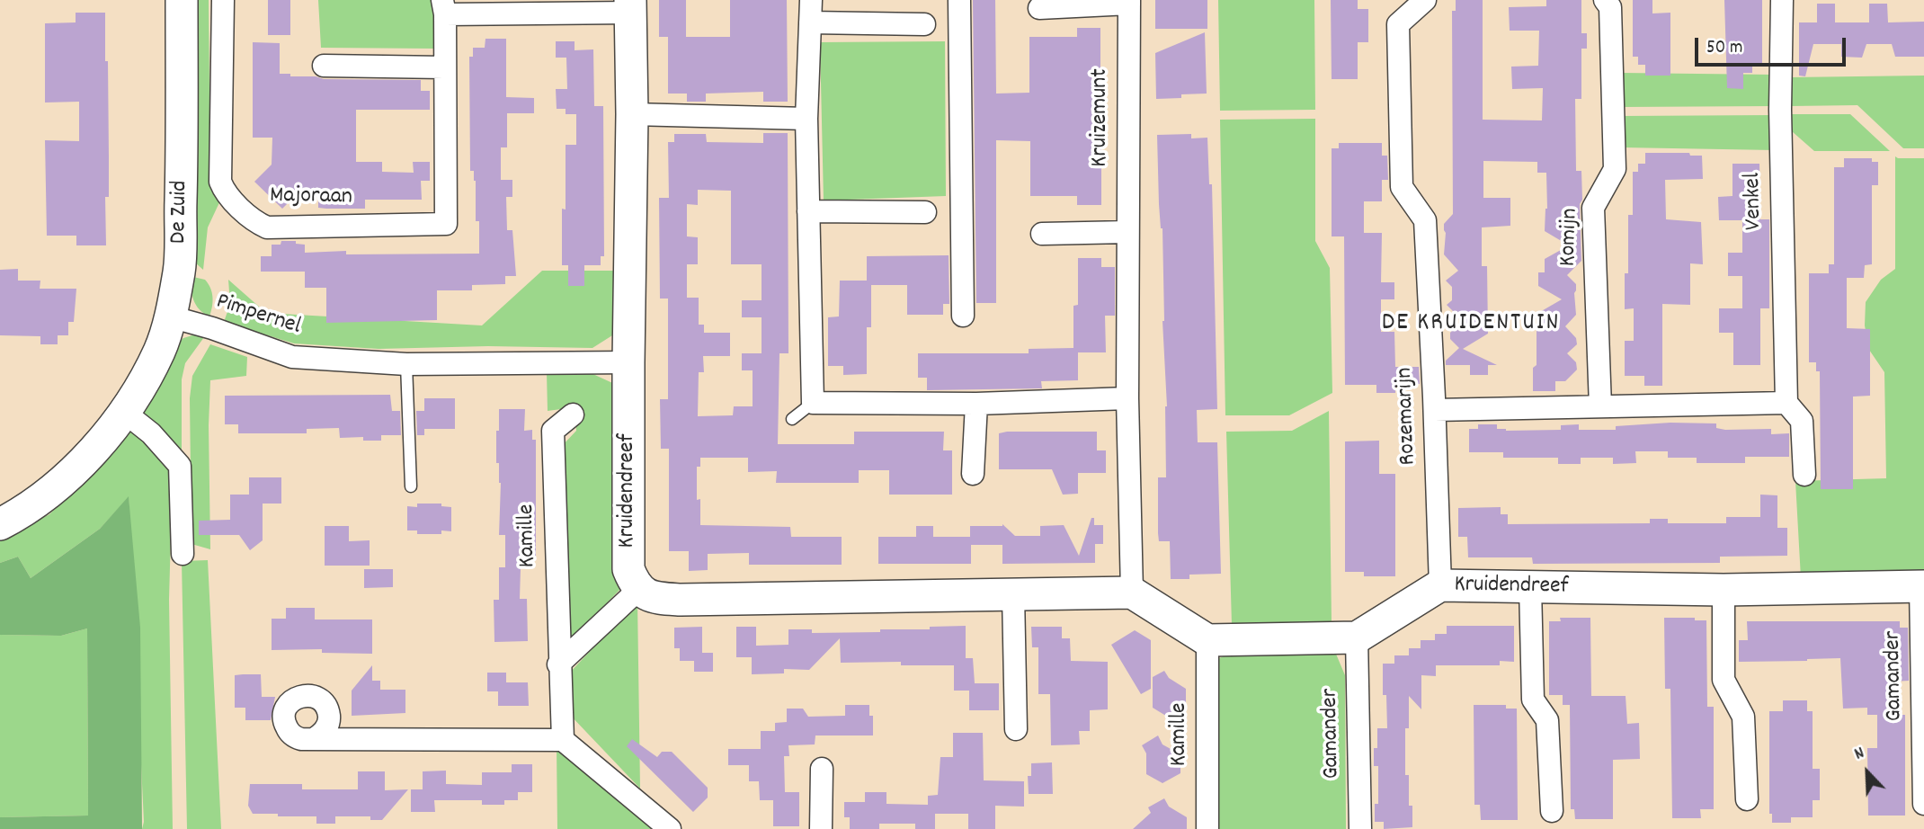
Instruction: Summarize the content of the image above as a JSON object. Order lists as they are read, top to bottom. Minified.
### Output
{"streets":{"street":["Kruizemunt","Majoraan","Venkel","De Zuid","Komijn","Pimpernel","Rozemarijn","Kruidendreef","Kamille","Gamander"]},"crossings":[["Majoraan","Kruidendreef"],["De Zuid","Pimpernel"],["Pimpernel","Kruidendreef"],["Rozemarijn","Kruidendreef"],["Kruidendreef","Gamander"]],"districts":["DE KRUIDENTUIN"],"scale_bar":"50 m","north":"top left"}
